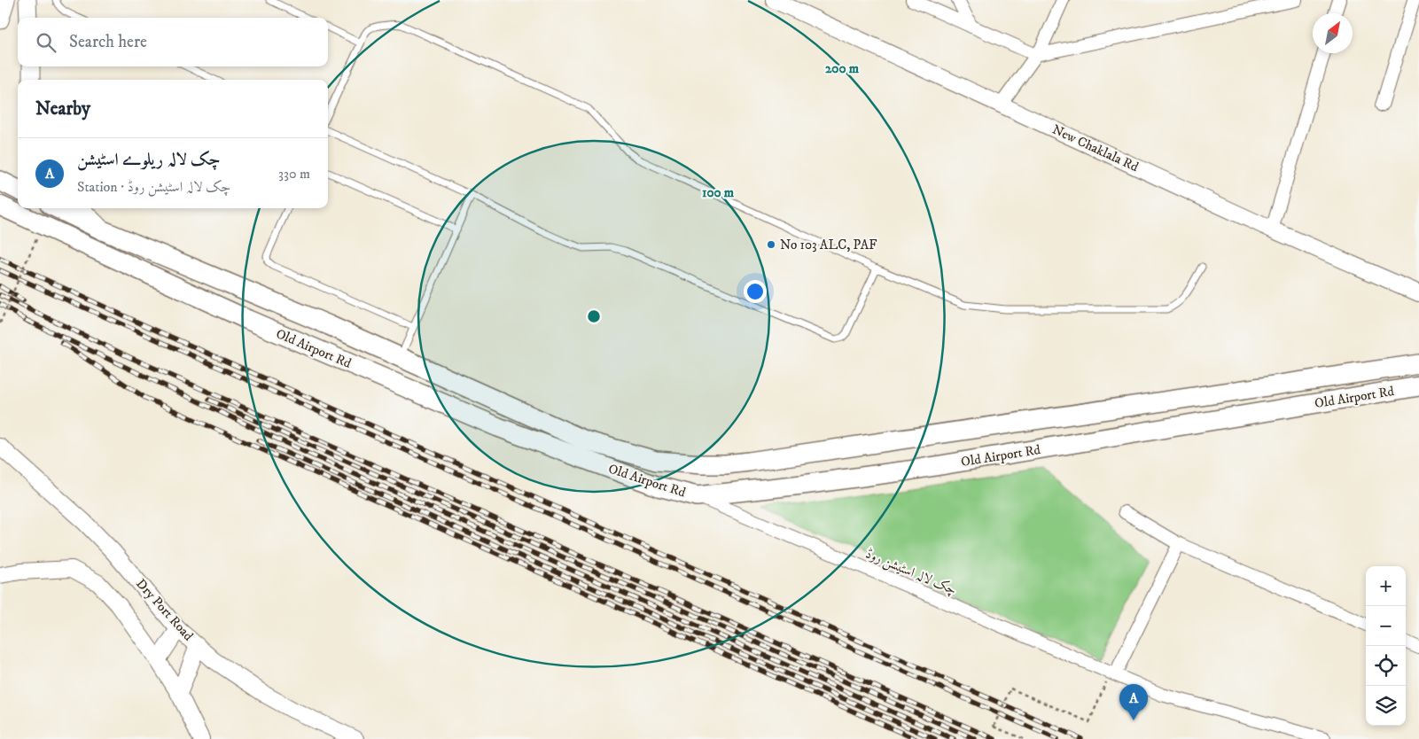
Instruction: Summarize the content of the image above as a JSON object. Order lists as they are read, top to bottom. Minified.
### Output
{"streets":{"main road":["Old Airport Rd"],"street":["New Chaklala Rd","چک لالہ اسٹیشن روڈ","Dry Port Road"]},"crossings":[["Old Airport Rd","چک لالہ اسٹیشن روڈ"]],"places":["No 103 ALC, PAF"],"north":"top right","page":{"search":"Search here","heading":"Nearby","list":[{"mark":"A","name":"چک لالہ ریلوے اسٹیشن","note":"Station · چک لالہ اسٹیشن روڈ","value":"330 m"}],"map_buttons":["+","−"],"pins":"A"},"rings":["200 m","100 m"]}
